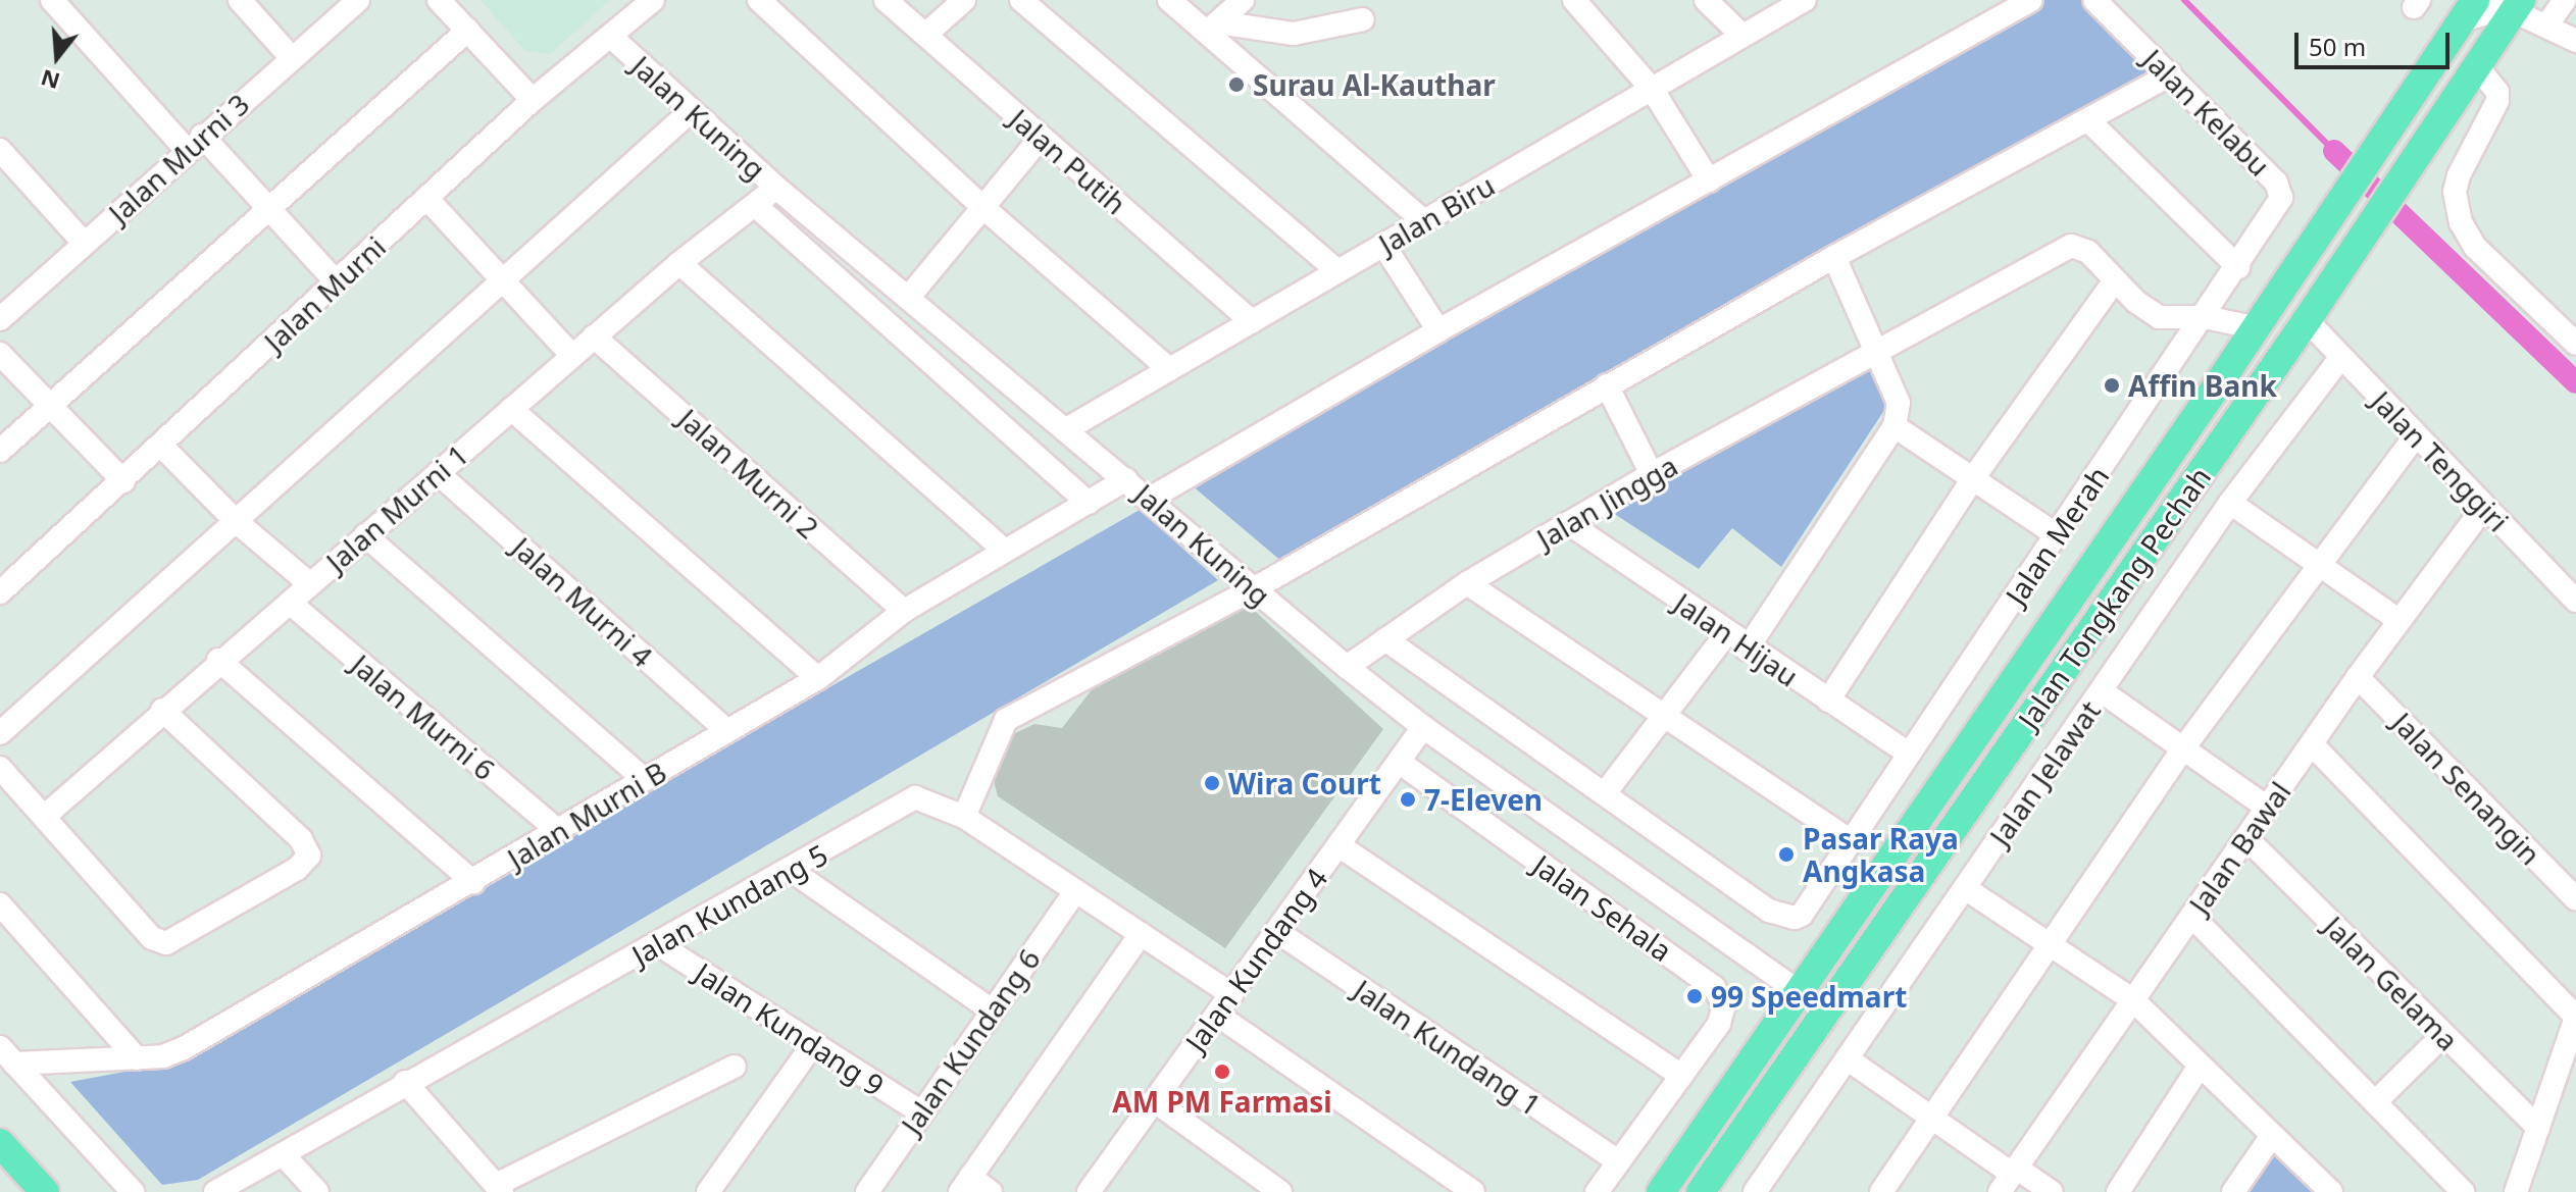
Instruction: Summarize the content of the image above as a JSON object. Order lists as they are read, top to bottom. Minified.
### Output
{"streets":{"main road":["Jalan Tongkang Pechah"],"street":["Jalan Kelabu","Jalan Kuning","Jalan Murni 3","Jalan Putih","Jalan Biru","Jalan Murni","Jalan Tenggiri","Jalan Murni 2","Jalan Jingga","Jalan Murni 1","Jalan Merah","Jalan Murni 4","Jalan Hijau","Jalan Murni 6","Jalan Jelawat","Jalan Senangin","Jalan Murni B","Jalan Bawal","Jalan Kundang 5","Jalan Sehala","Jalan Kundang 4","Jalan Gelama","Jalan Kundang 9","Jalan Kundang 6","Jalan Kundang 1"]},"crossings":[["Jalan Kelabu","Jalan Jingga"],["Jalan Kelabu","Jalan Merah"],["Jalan Kuning","Jalan Biru"],["Jalan Kuning","Jalan Murni"],["Jalan Kuning","Jalan Jingga"],["Jalan Kuning","Jalan Murni 1"],["Jalan Kuning","Jalan Tongkang Pechah"],["Jalan Kuning","Jalan Murni B"],["Jalan Kuning","Jalan Kundang 4"],["Jalan Putih","Jalan Biru"],["Jalan Tenggiri","Jalan Tongkang Pechah"],["Jalan Tenggiri","Jalan Jelawat"],["Jalan Tenggiri","Jalan Bawal"],["Jalan Murni 2","Jalan Murni 1"],["Jalan Murni 2","Jalan Murni B"],["Jalan Jingga","Jalan Merah"],["Jalan Jingga","Jalan Tongkang Pechah"],["Jalan Jingga","Jalan Hijau"],["Jalan Murni 1","Jalan Murni 4"],["Jalan Murni 1","Jalan Murni 6"],["Jalan Merah","Jalan Hijau"],["Jalan Murni 4","Jalan Murni B"],["Jalan Murni 6","Jalan Murni B"],["Jalan Senangin","Jalan Bawal"],["Jalan Bawal","Jalan Gelama"],["Jalan Kundang 5","Jalan Kundang 4"],["Jalan Kundang 5","Jalan Kundang 9"],["Jalan Kundang 5","Jalan Kundang 6"],["Jalan Sehala","Jalan Kundang 4"],["Jalan Sehala","Jalan Kundang 1"],["Jalan Kundang 4","Jalan Kundang 1"],["Jalan Kundang 9","Jalan Kundang 6"]],"places":["Surau Al-Kauthar","Affin Bank","Wira Court","7-Eleven","Pasar Raya Angkasa","99 Speedmart","AM PM Farmasi"],"scale_bar":"50 m","north":"bottom"}
